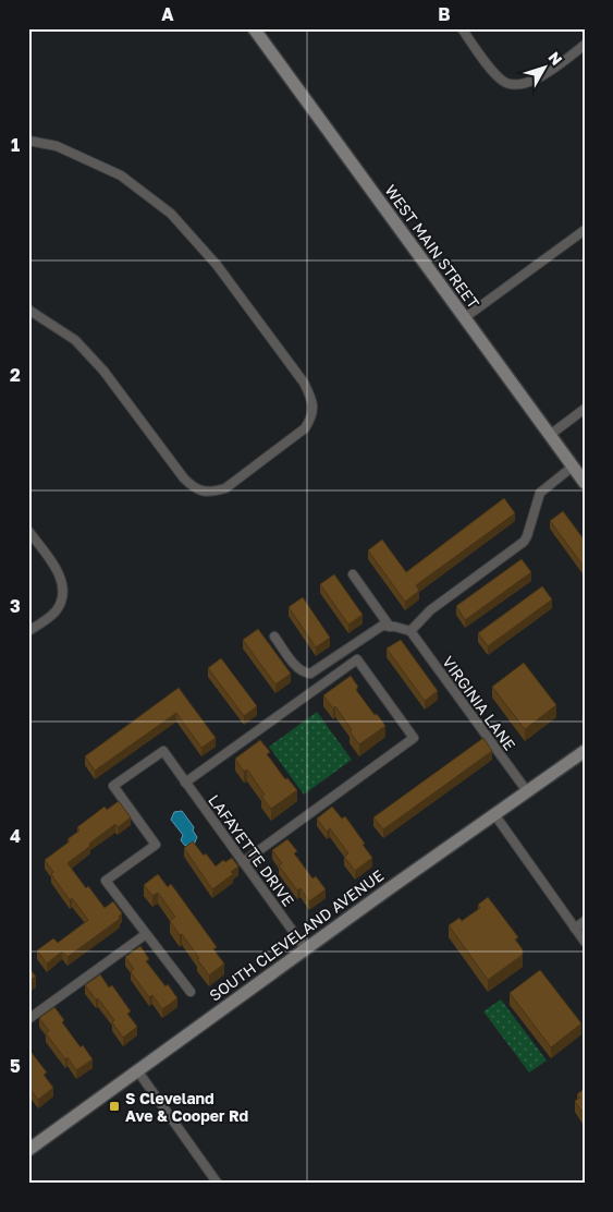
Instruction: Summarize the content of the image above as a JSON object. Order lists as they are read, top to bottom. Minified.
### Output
{"streets":{"main road":["WEST MAIN STREET","SOUTH CLEVELAND AVENUE"],"street":["VIRGINIA LANE","LAFAYETTE DRIVE"]},"crossings":[["VIRGINIA LANE","SOUTH CLEVELAND AVENUE"],["LAFAYETTE DRIVE","SOUTH CLEVELAND AVENUE"]],"places":{"transit":["S Cleveland Ave & Cooper Rd"]},"north":"top right","grid":{"columns":["A","B"],"rows":["1","2","3","4","5"]}}
